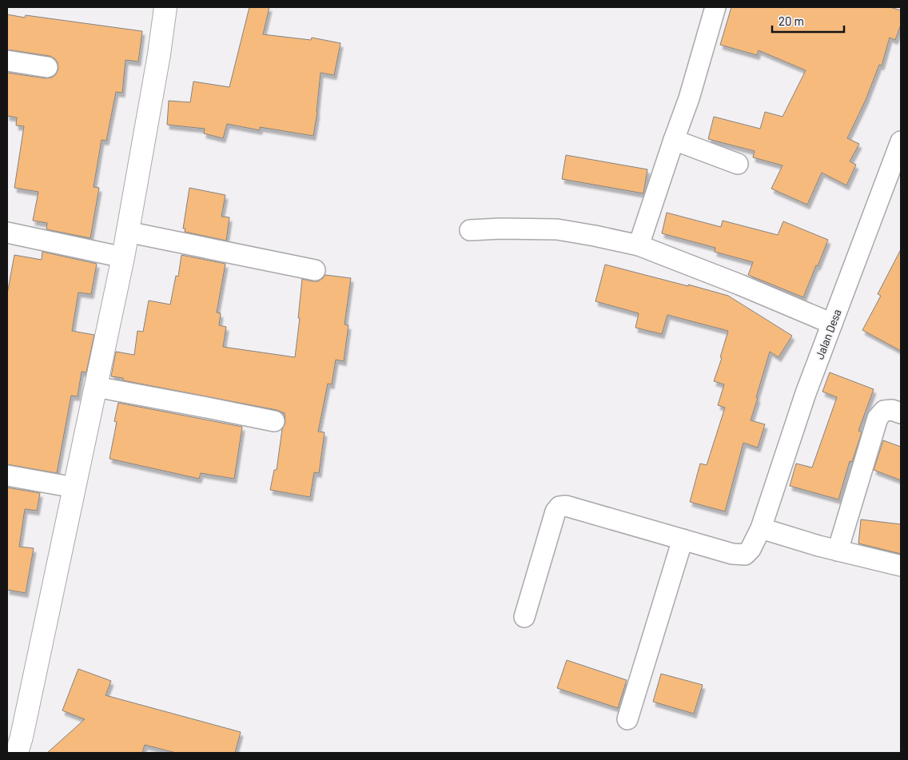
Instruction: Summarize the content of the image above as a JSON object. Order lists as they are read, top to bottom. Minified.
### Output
{"streets":{"street":["Jalan Desa"]},"scale_bar":"20 m"}
